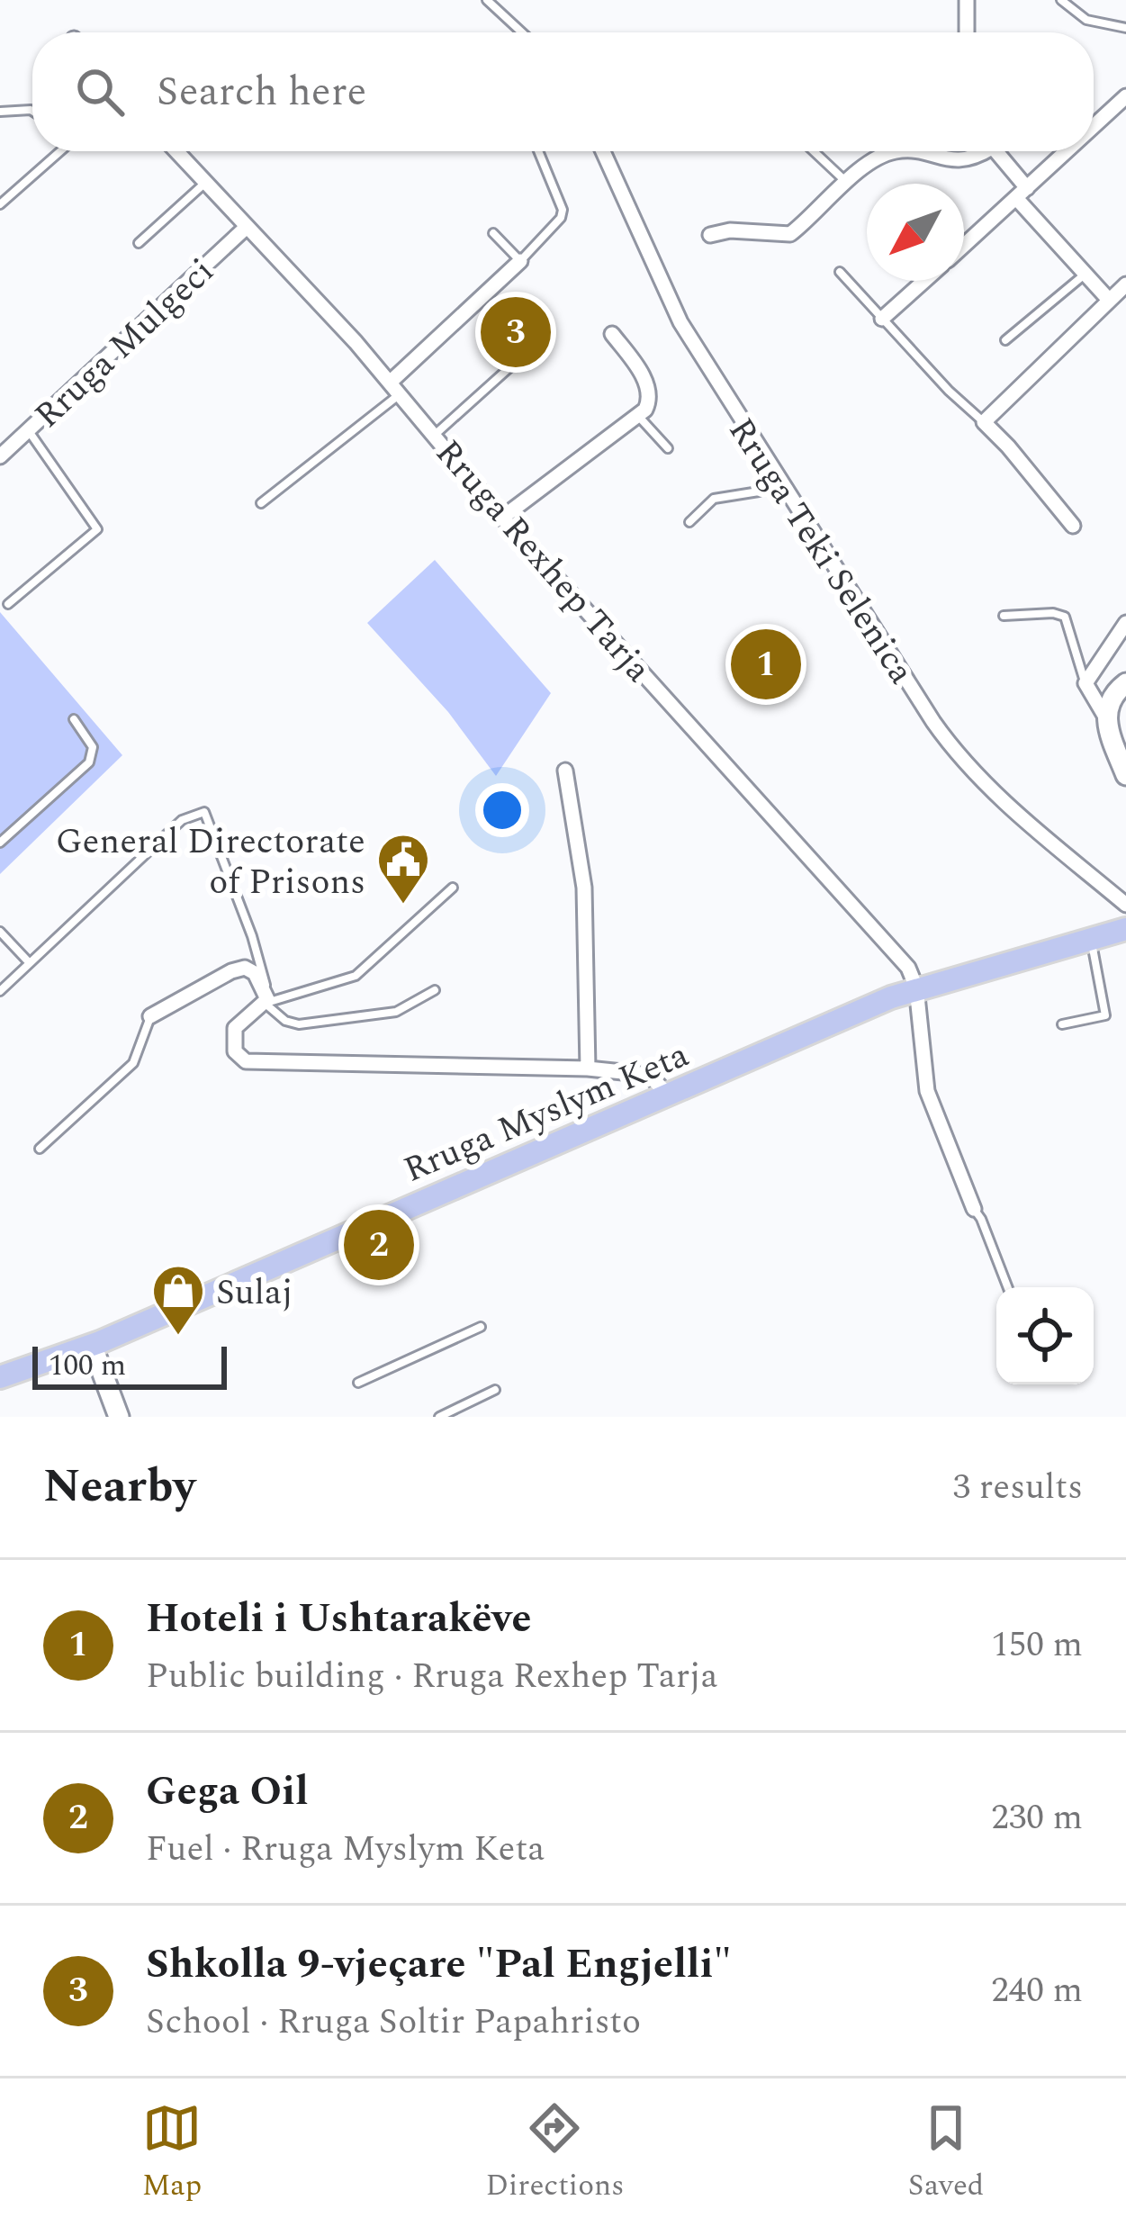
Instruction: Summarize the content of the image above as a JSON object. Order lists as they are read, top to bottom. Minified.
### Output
{"streets":{"main road":["Rruga Myslym Keta"],"street":["Rruga Mulgeci","Rruga Teki Selenica","Rruga Rexhep Tarja"]},"crossings":[["Rruga Mulgeci","Rruga Rexhep Tarja"],["Rruga Rexhep Tarja","Rruga Myslym Keta"]],"places":{"public building":["General Directorate of Prisons"],"shop":["Sulaj"]},"scale_bar":"100 m","north":"bottom left","page":{"search":"Search here","pins":["3","1","2"],"scale":"100 m","heading":["Nearby","3 results"],"list":[{"mark":"1","name":"Hoteli i Ushtarakëve","note":"Public building · Rruga Rexhep Tarja","value":"150 m"},{"mark":"2","name":"Gega Oil","note":"Fuel · Rruga Myslym Keta","value":"230 m"},{"mark":"3","name":"Shkolla 9-vjeçare \"Pal Engjelli\"","note":"School · Rruga Soltir Papahristo","value":"240 m"}],"nav":["Map","Directions","Saved"]}}
